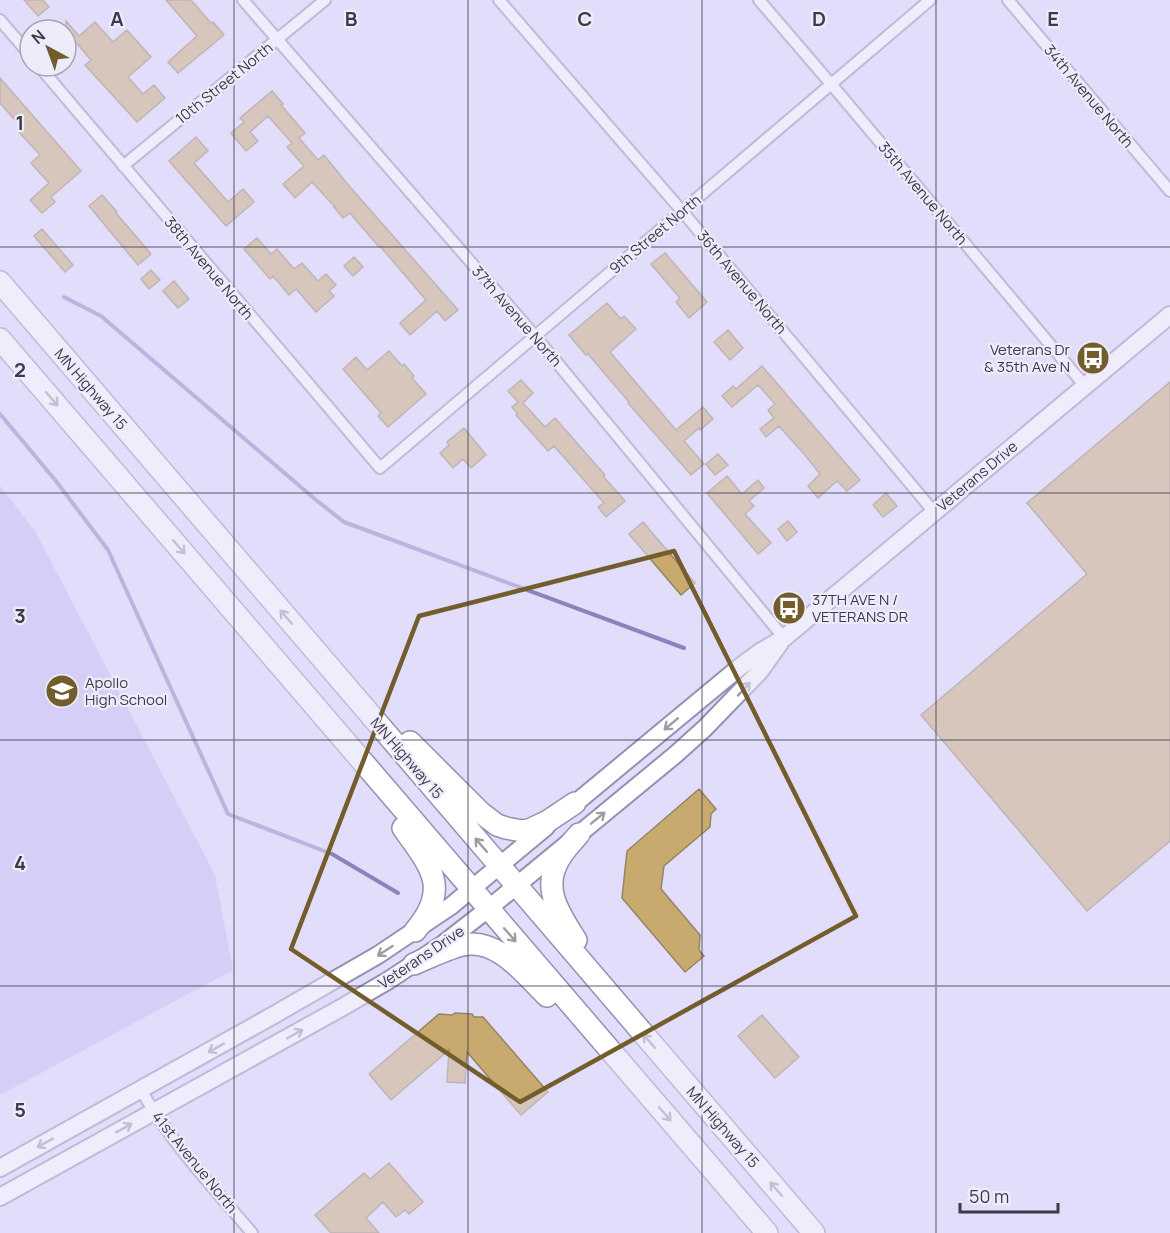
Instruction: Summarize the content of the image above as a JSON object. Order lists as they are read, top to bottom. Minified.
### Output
{"streets":{"highway":["MN Highway 15"],"main road":["Veterans Drive"],"street":["10th Street North","34th Avenue North","35th Avenue North","9th Street North","38th Avenue North","36th Avenue North","37th Avenue North","41st Avenue North"]},"crossings":[["10th Street North","38th Avenue North"],["10th Street North","37th Avenue North"],["35th Avenue North","9th Street North"],["35th Avenue North","Veterans Drive"],["9th Street North","38th Avenue North"],["9th Street North","36th Avenue North"],["9th Street North","37th Avenue North"],["36th Avenue North","Veterans Drive"],["37th Avenue North","Veterans Drive"],["MN Highway 15","Veterans Drive"],["Veterans Drive","41st Avenue North"]],"places":{"bus stop":["Veterans Dr & 35th Ave N","37TH AVE N / VETERANS DR"],"school or university":["Apollo High School"]},"scale_bar":"50 m","north":"top left","grid":{"columns":["A","B","C","D","E"],"rows":["1","2","3","4","5"]}}
